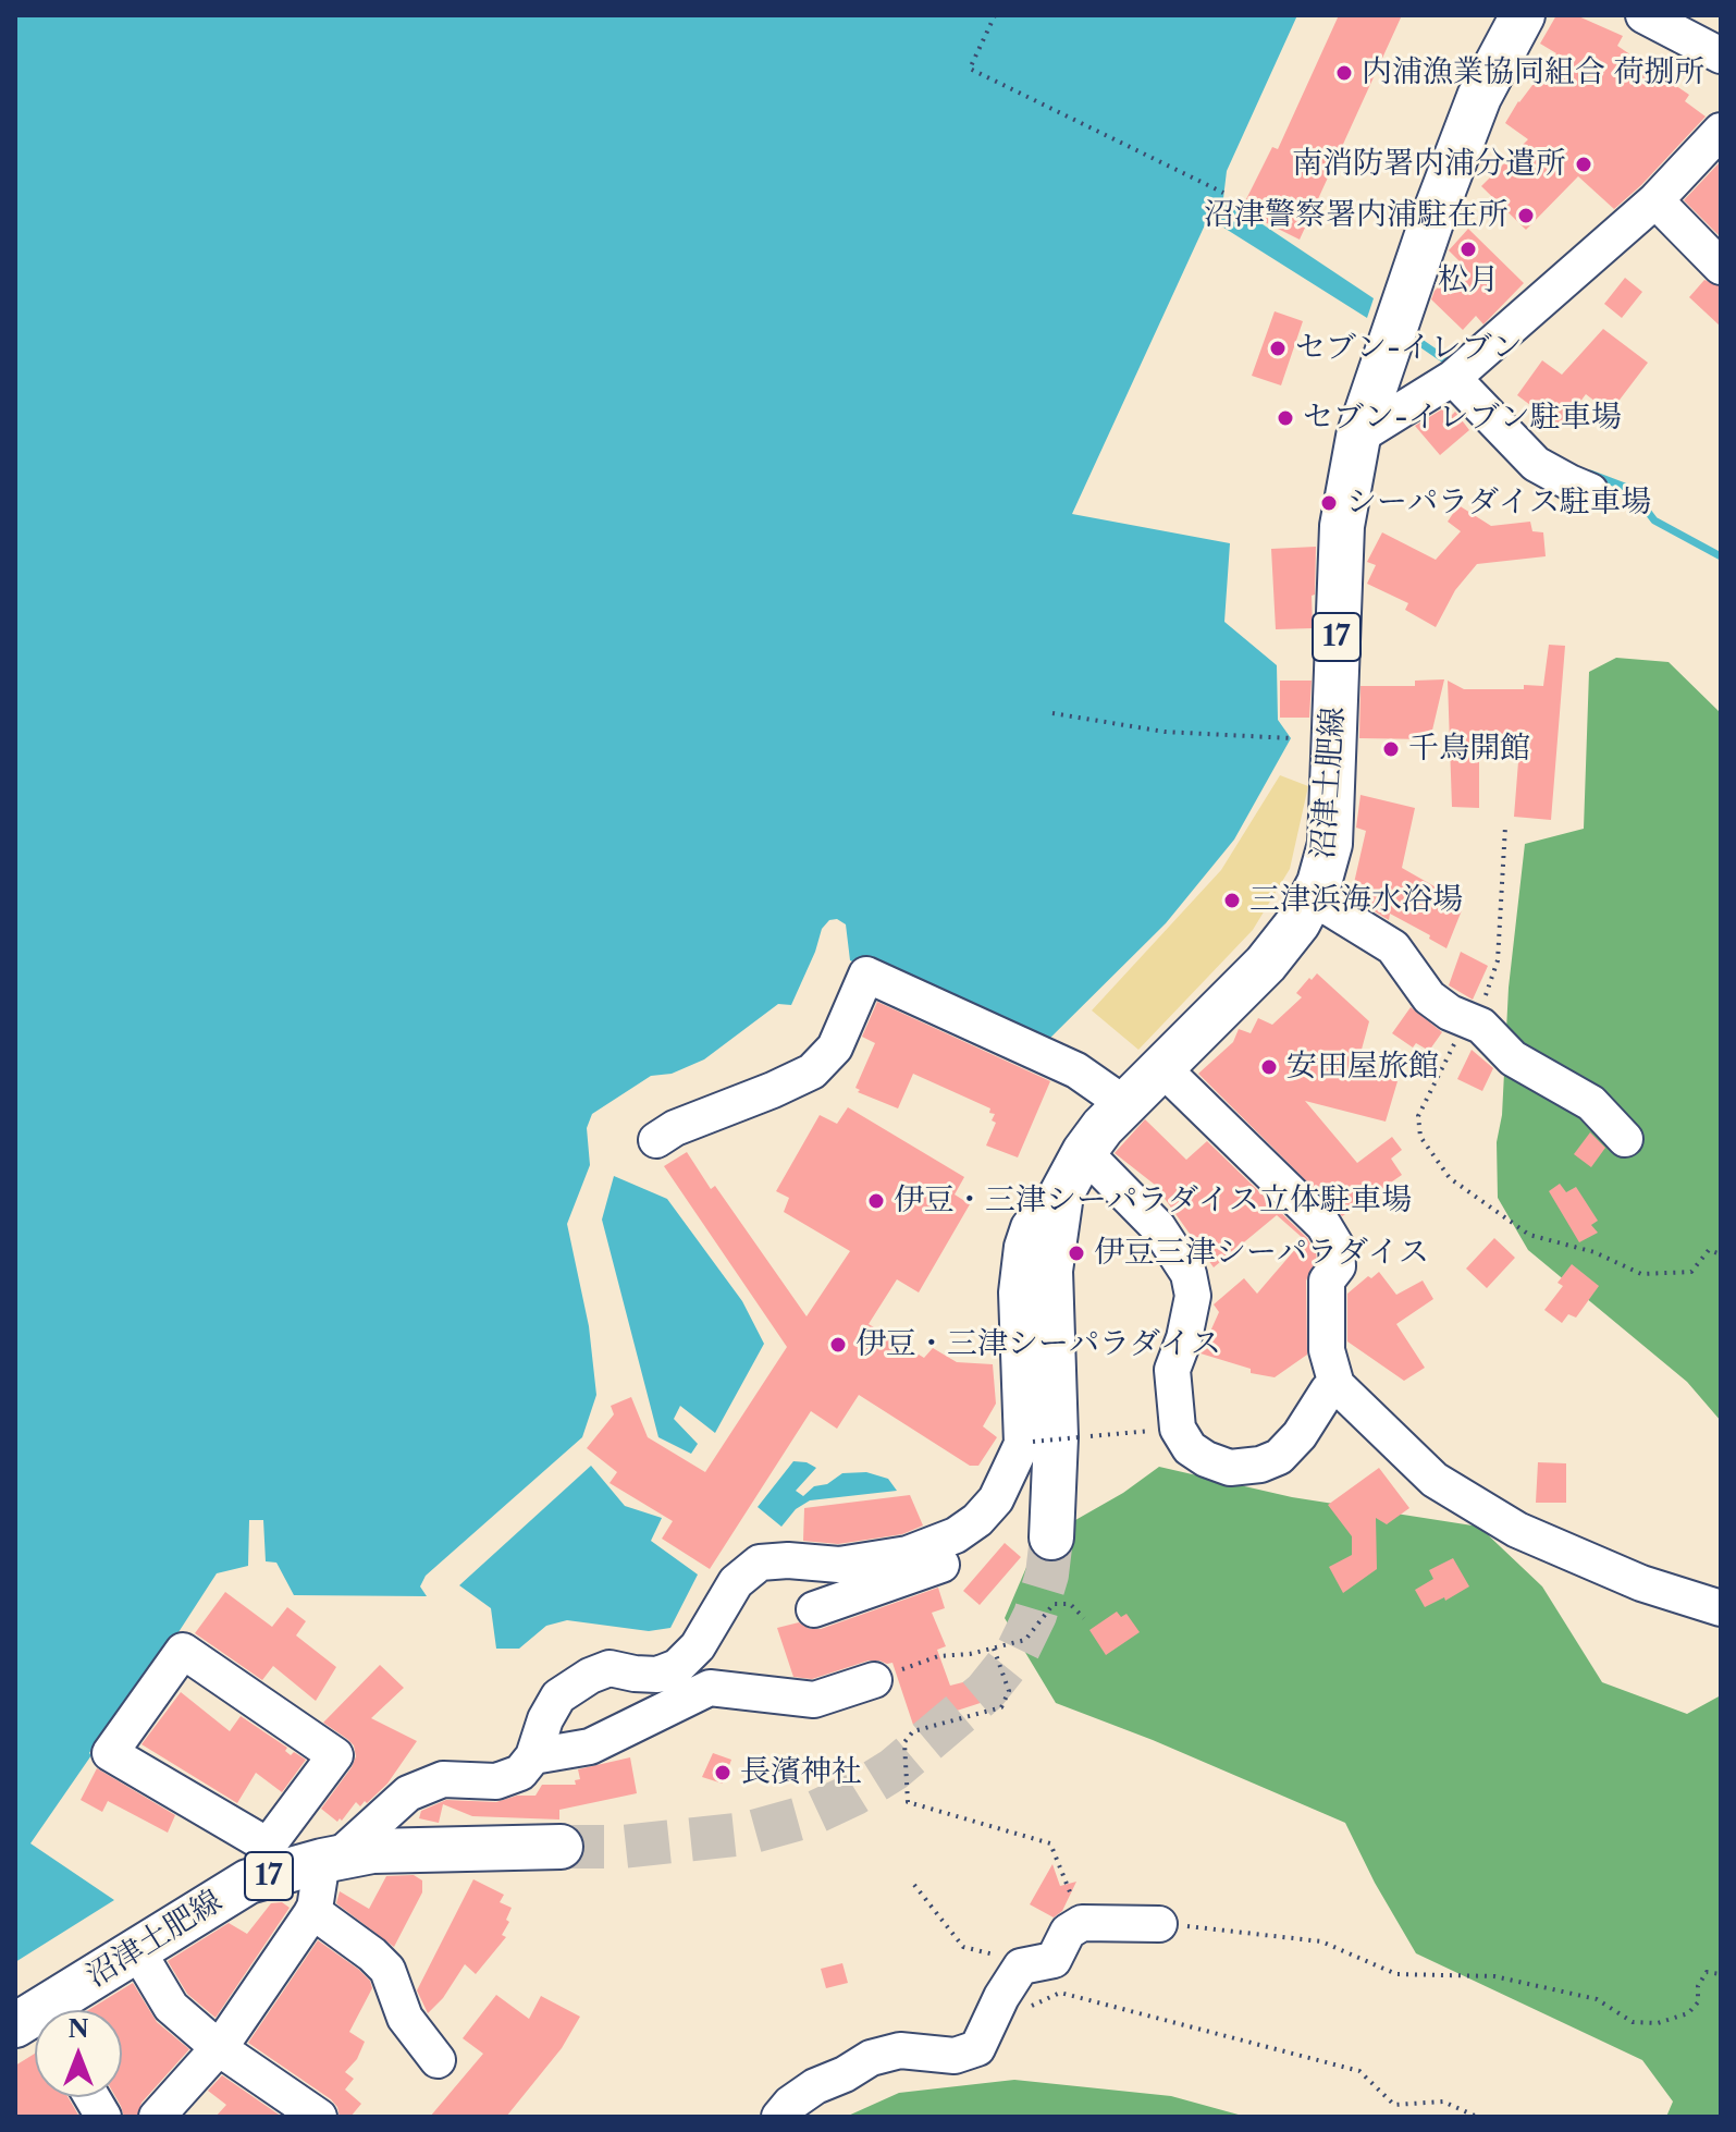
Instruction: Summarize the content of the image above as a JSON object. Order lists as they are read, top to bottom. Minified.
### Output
{"streets":{"main road":["17","沼津土肥線"]},"places":["内浦漁業協同組合 荷捌所","南消防署内浦分遣所","沼津警察署内浦駐在所","松月","セブン-イレブン","セブン-イレブン駐車場","シーパラダイス駐車場","千鳥開館","三津浜海水浴場","安田屋旅館","伊豆・三津シーパラダイス立体駐車場","伊豆三津シーパラダイス","伊豆・三津シーパラダイス","長濱神社"],"north":"top"}
